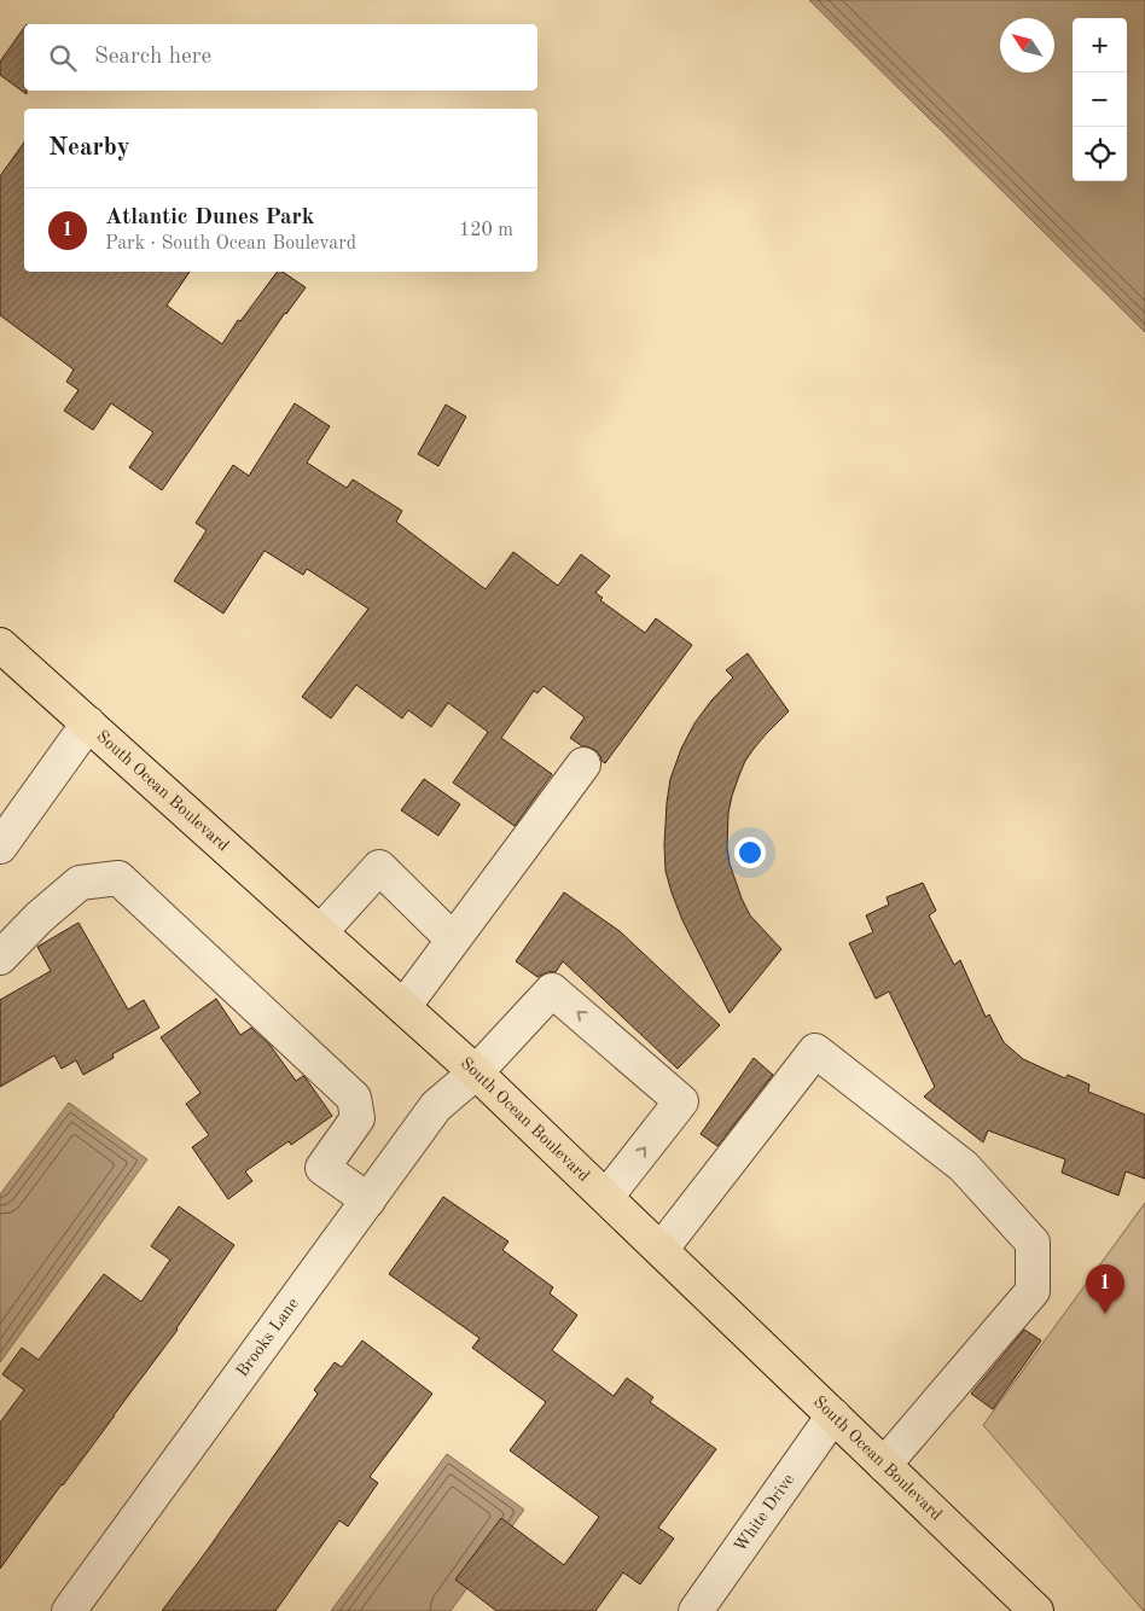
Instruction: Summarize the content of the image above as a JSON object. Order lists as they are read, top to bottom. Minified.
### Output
{"streets":{"main road":["South Ocean Boulevard"],"street":["Brooks Lane","White Drive"]},"crossings":[["South Ocean Boulevard","Brooks Lane"],["South Ocean Boulevard","White Drive"]],"north":"top left","page":{"map_buttons":["+","−"],"search":"Search here","heading":"Nearby","list":[{"mark":"1","name":"Atlantic Dunes Park","note":"Park · South Ocean Boulevard","value":"120 m"}],"pins":"1"}}
